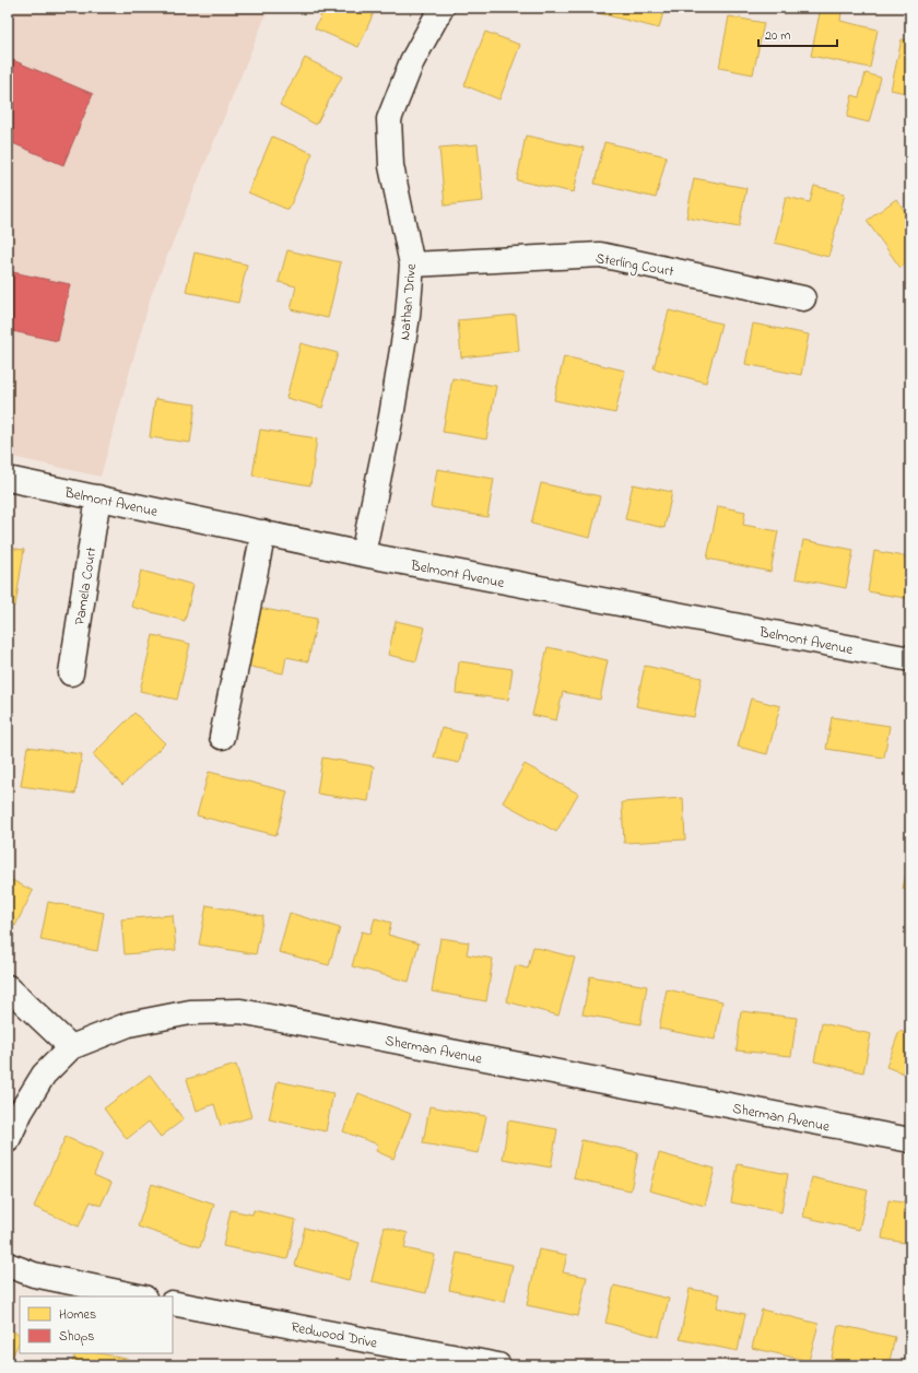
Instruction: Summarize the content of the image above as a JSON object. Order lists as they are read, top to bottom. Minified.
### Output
{"streets":{"street":["Sterling Court","Nathan Drive","Belmont Avenue","Pamela Court","Sherman Avenue","Redwood Drive"]},"crossings":[["Sterling Court","Nathan Drive"],["Nathan Drive","Belmont Avenue"],["Belmont Avenue","Pamela Court"]],"legend":["Homes","Shops"],"scale_bar":"20 m"}
